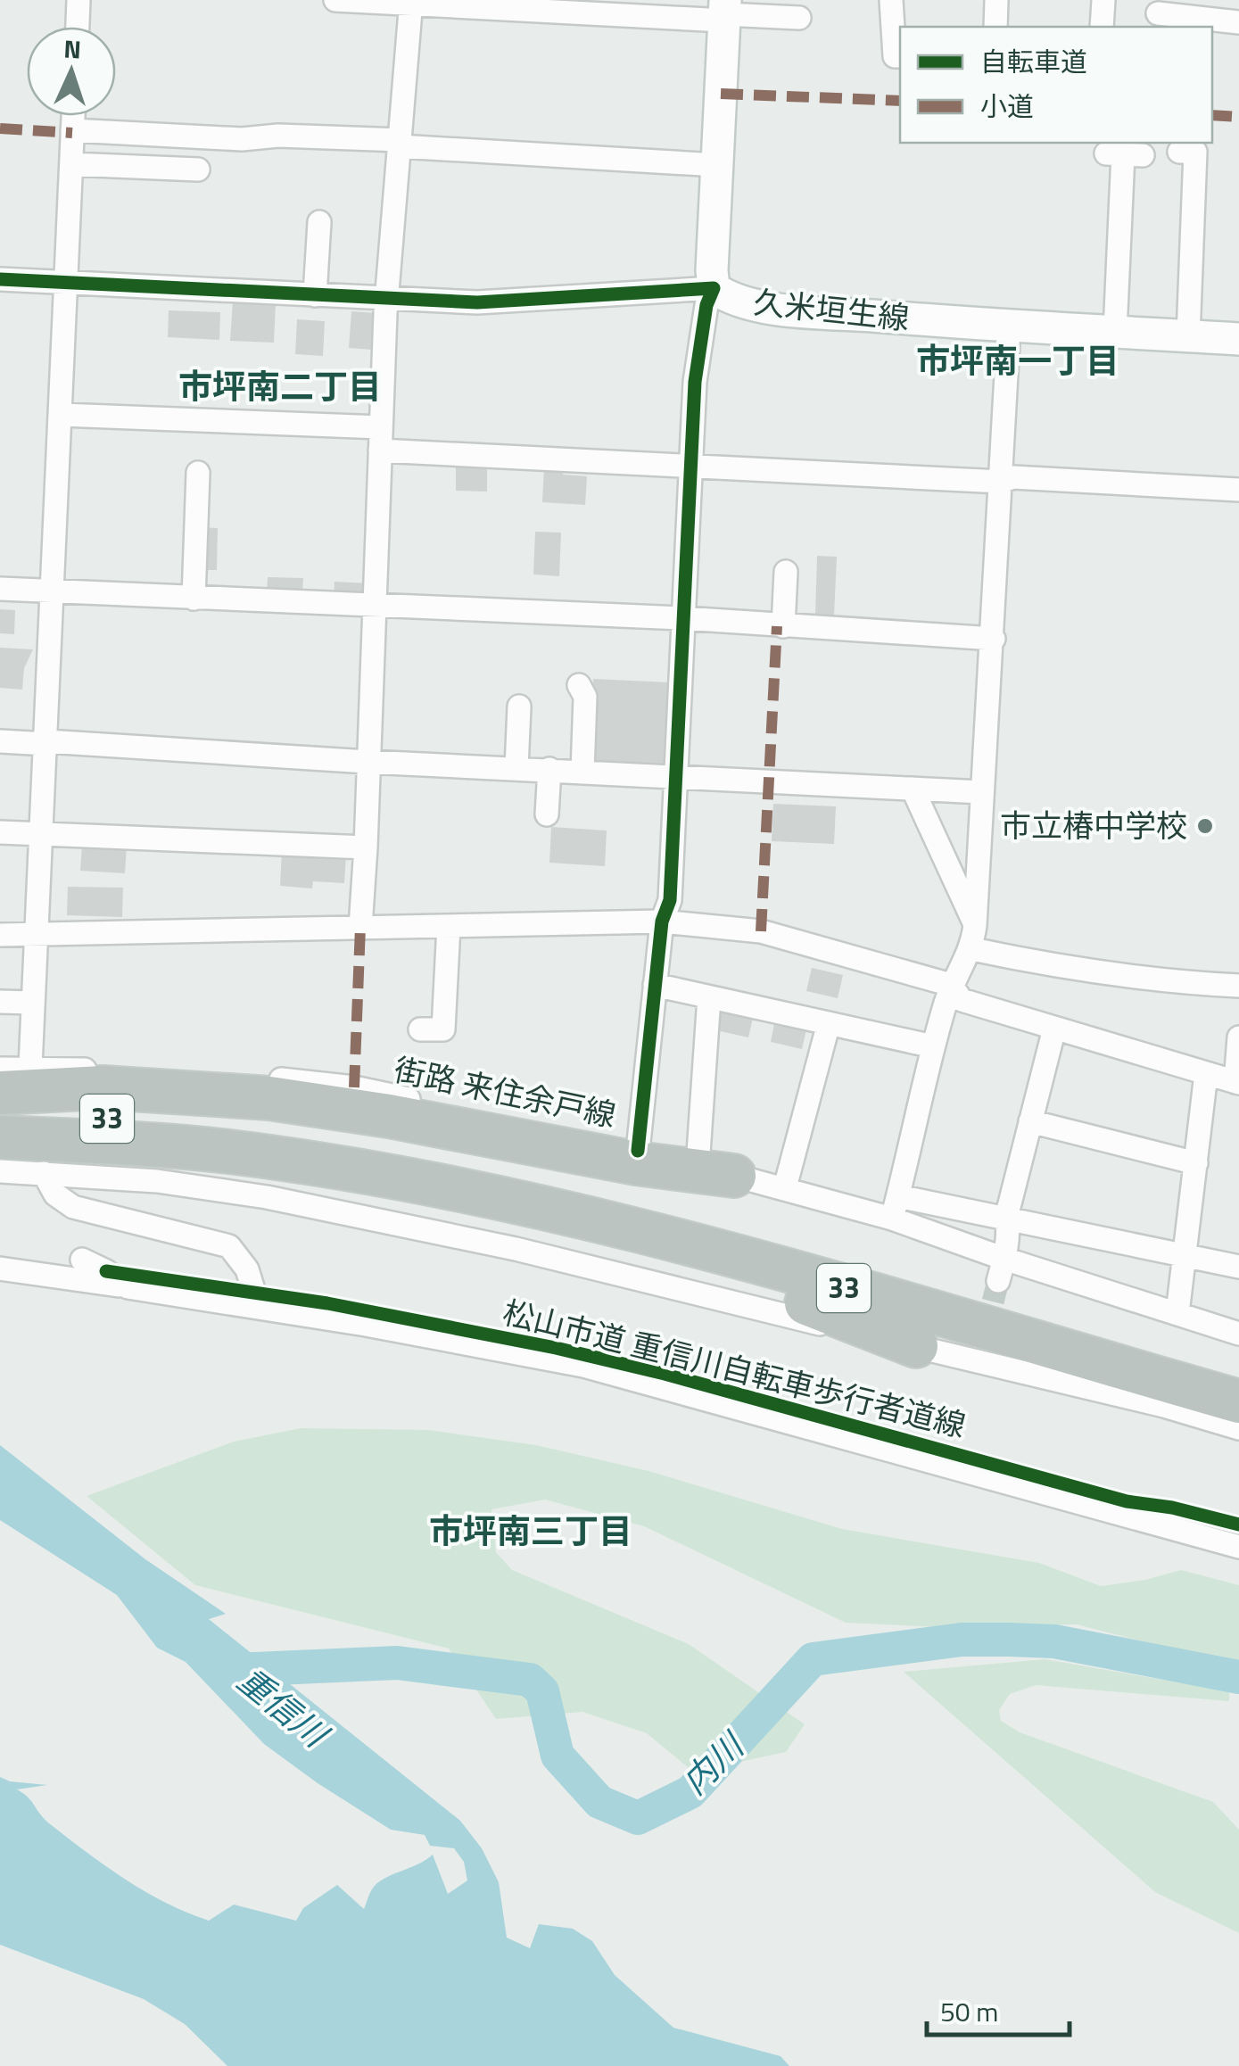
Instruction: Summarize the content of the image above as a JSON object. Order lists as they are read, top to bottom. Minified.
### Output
{"streets":{"highway":["33"],"main road":["久米垣生線"],"street":["街路 来住余戸線"],"cycle path":["松山市道 重信川自転車歩行者道線"]},"districts":["市坪南一丁目","市坪南二丁目","市坪南三丁目"],"water":["重信川","内川"],"places":["市立椿中学校"],"legend":["自転車道","小道"],"scale_bar":"50 m","north":"top"}
